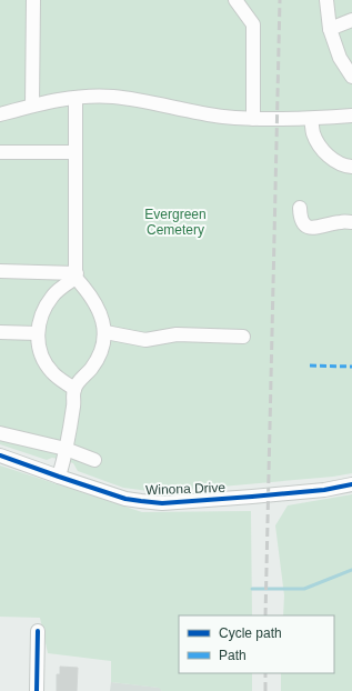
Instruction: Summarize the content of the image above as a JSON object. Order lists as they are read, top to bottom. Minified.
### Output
{"streets":{"street":["Winona Drive"]},"parks":["Evergreen Cemetery"],"legend":["Cycle path","Path"]}
